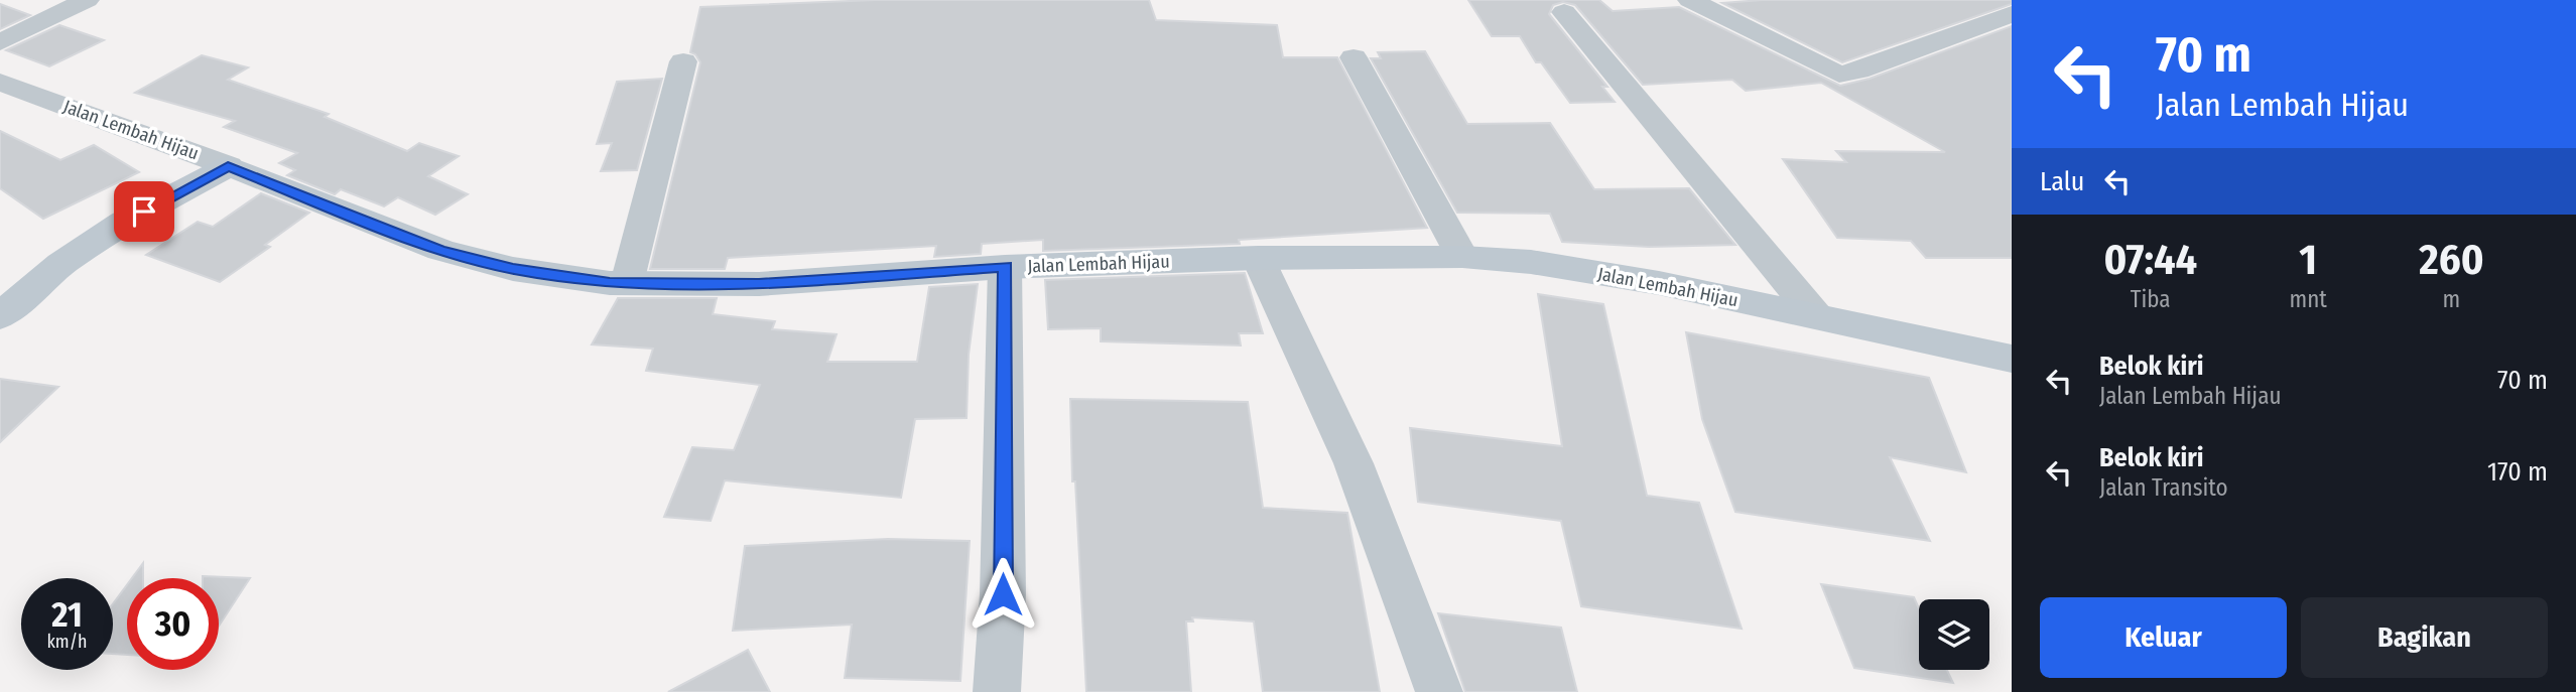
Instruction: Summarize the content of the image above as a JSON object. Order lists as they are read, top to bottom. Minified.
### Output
{"streets":{"street":["Jalan Lembah Hijau"]},"page":{"turn":["70 m","Jalan Lembah Hijau"],"then":"Lalu","eta":["07:44","Tiba","1","mnt","260","m"],"list":[{"name":"Belok kiri","note":"Jalan Lembah Hijau","value":"70 m"},{"name":"Belok kiri","note":"Jalan Transito","value":"170 m"}],"speed":"21 km/h","limit":"30","buttons":["Keluar","Bagikan"]}}
